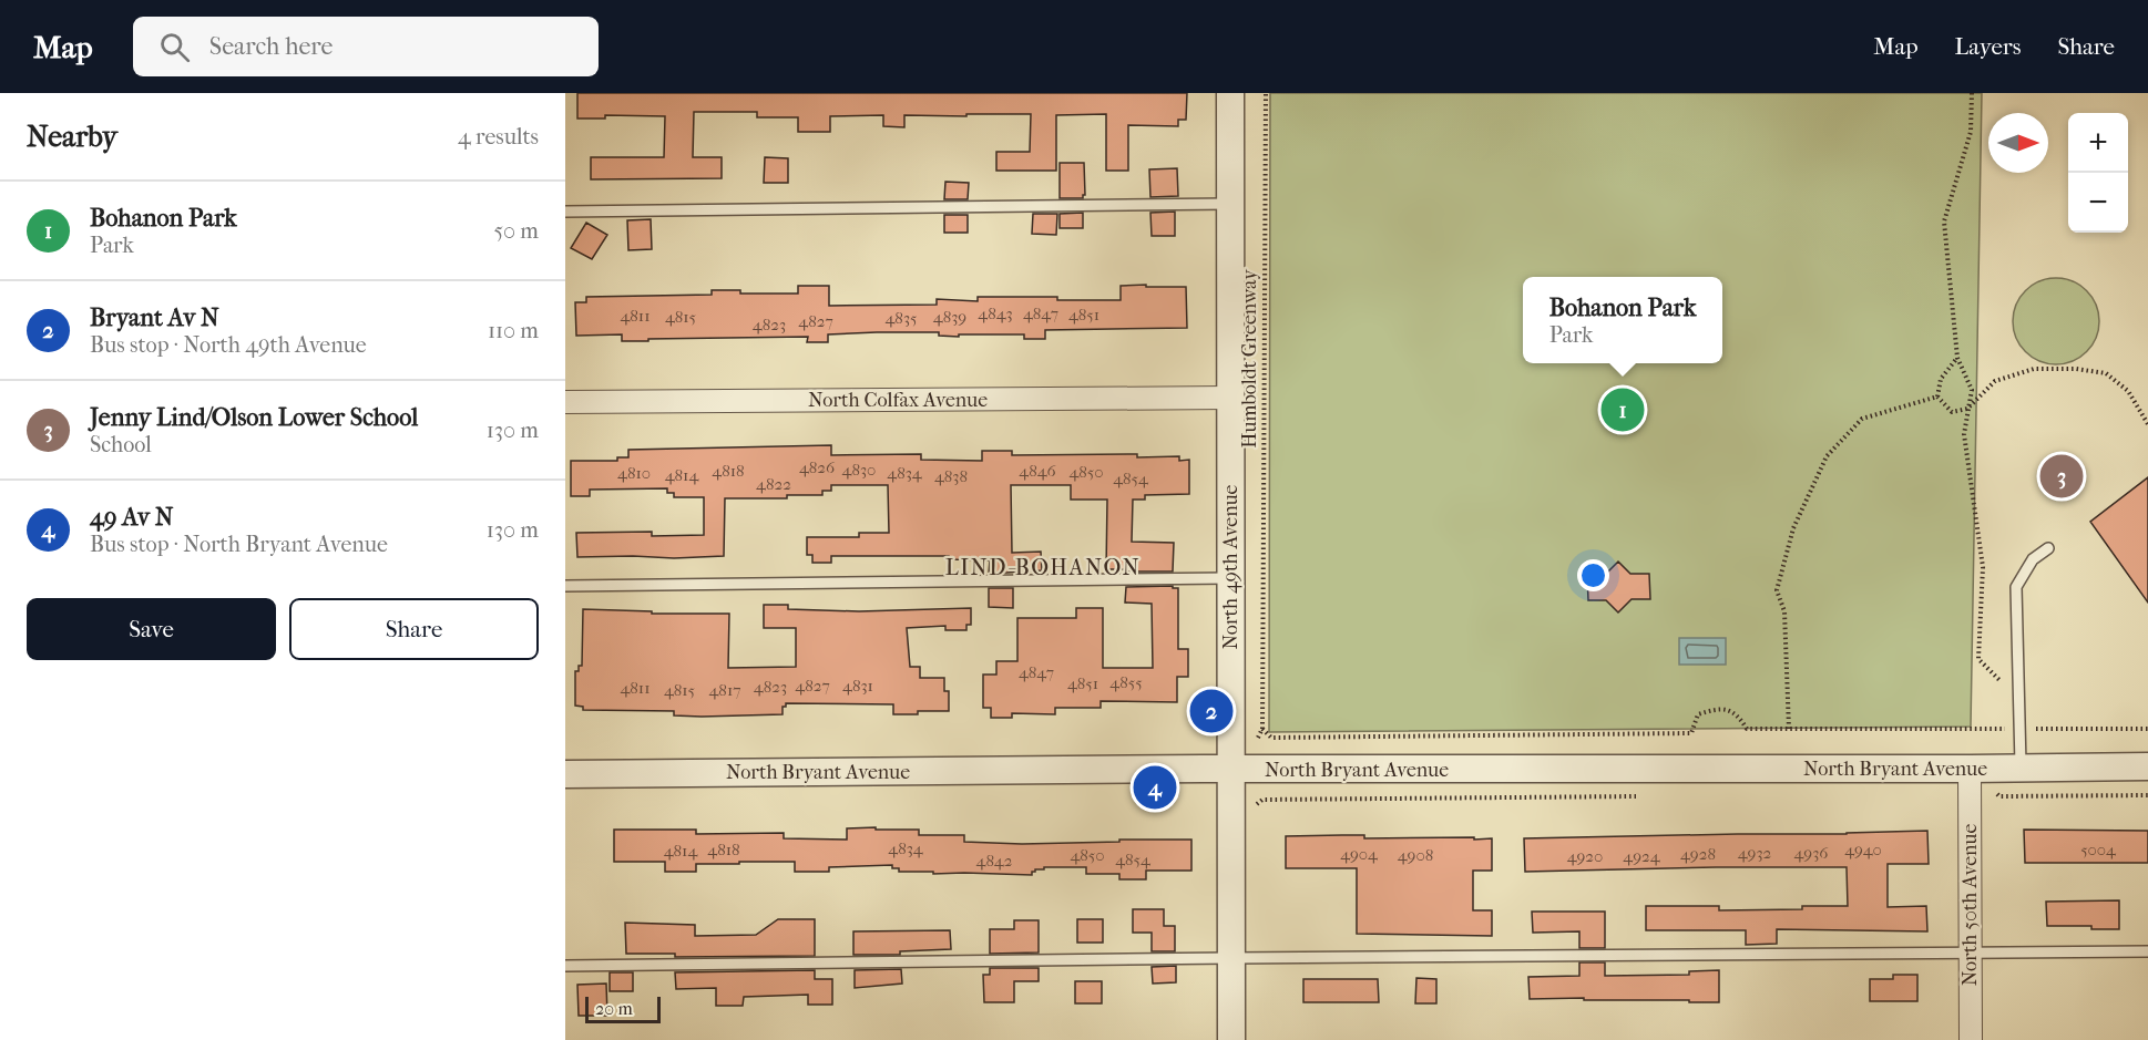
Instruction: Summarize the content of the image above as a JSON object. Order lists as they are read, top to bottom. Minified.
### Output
{"streets":{"street":["North Colfax Avenue","North 49th Avenue","North Bryant Avenue","North 50th Avenue"],"path":["Humboldt Greenway"]},"crossings":[["North Colfax Avenue","North 49th Avenue"],["North 49th Avenue","North Bryant Avenue"],["North Bryant Avenue","North 50th Avenue"]],"districts":["LIND-BOHANON"],"house_numbers":["4843","4847","4851","4811","4815","4839","4835","4827","4823","4826","4830","4818","4846","4850","4810","4834","4814","4838","4854","4822","4847","4855","4851","4827","4831","4823","4811","4815","4817","4834","4818","4940","5004","4814","4932","4936","4904","4928","4850","4908","4920","4924","4854","4842"],"scale_bar":"20 m","north":"right","page":{"header":"Map","search":"Search here","nav":["Map","Layers","Share"],"heading":["Nearby","4 results"],"map_buttons":["+","−"],"list":[{"mark":"1","name":"Bohanon Park","note":"Park","value":"50 m"},{"mark":"2","name":"Bryant Av N","note":"Bus stop · North 49th Avenue","value":"110 m"},{"mark":"3","name":"Jenny Lind/Olson Lower School","note":"School","value":"130 m"},{"mark":"4","name":"49 Av N","note":"Bus stop · North Bryant Avenue","value":"130 m"}],"popup":["Bohanon Park","Park"],"pins":["1","3","2","4"],"buttons":["Save","Share"],"scale":"20 m"}}
